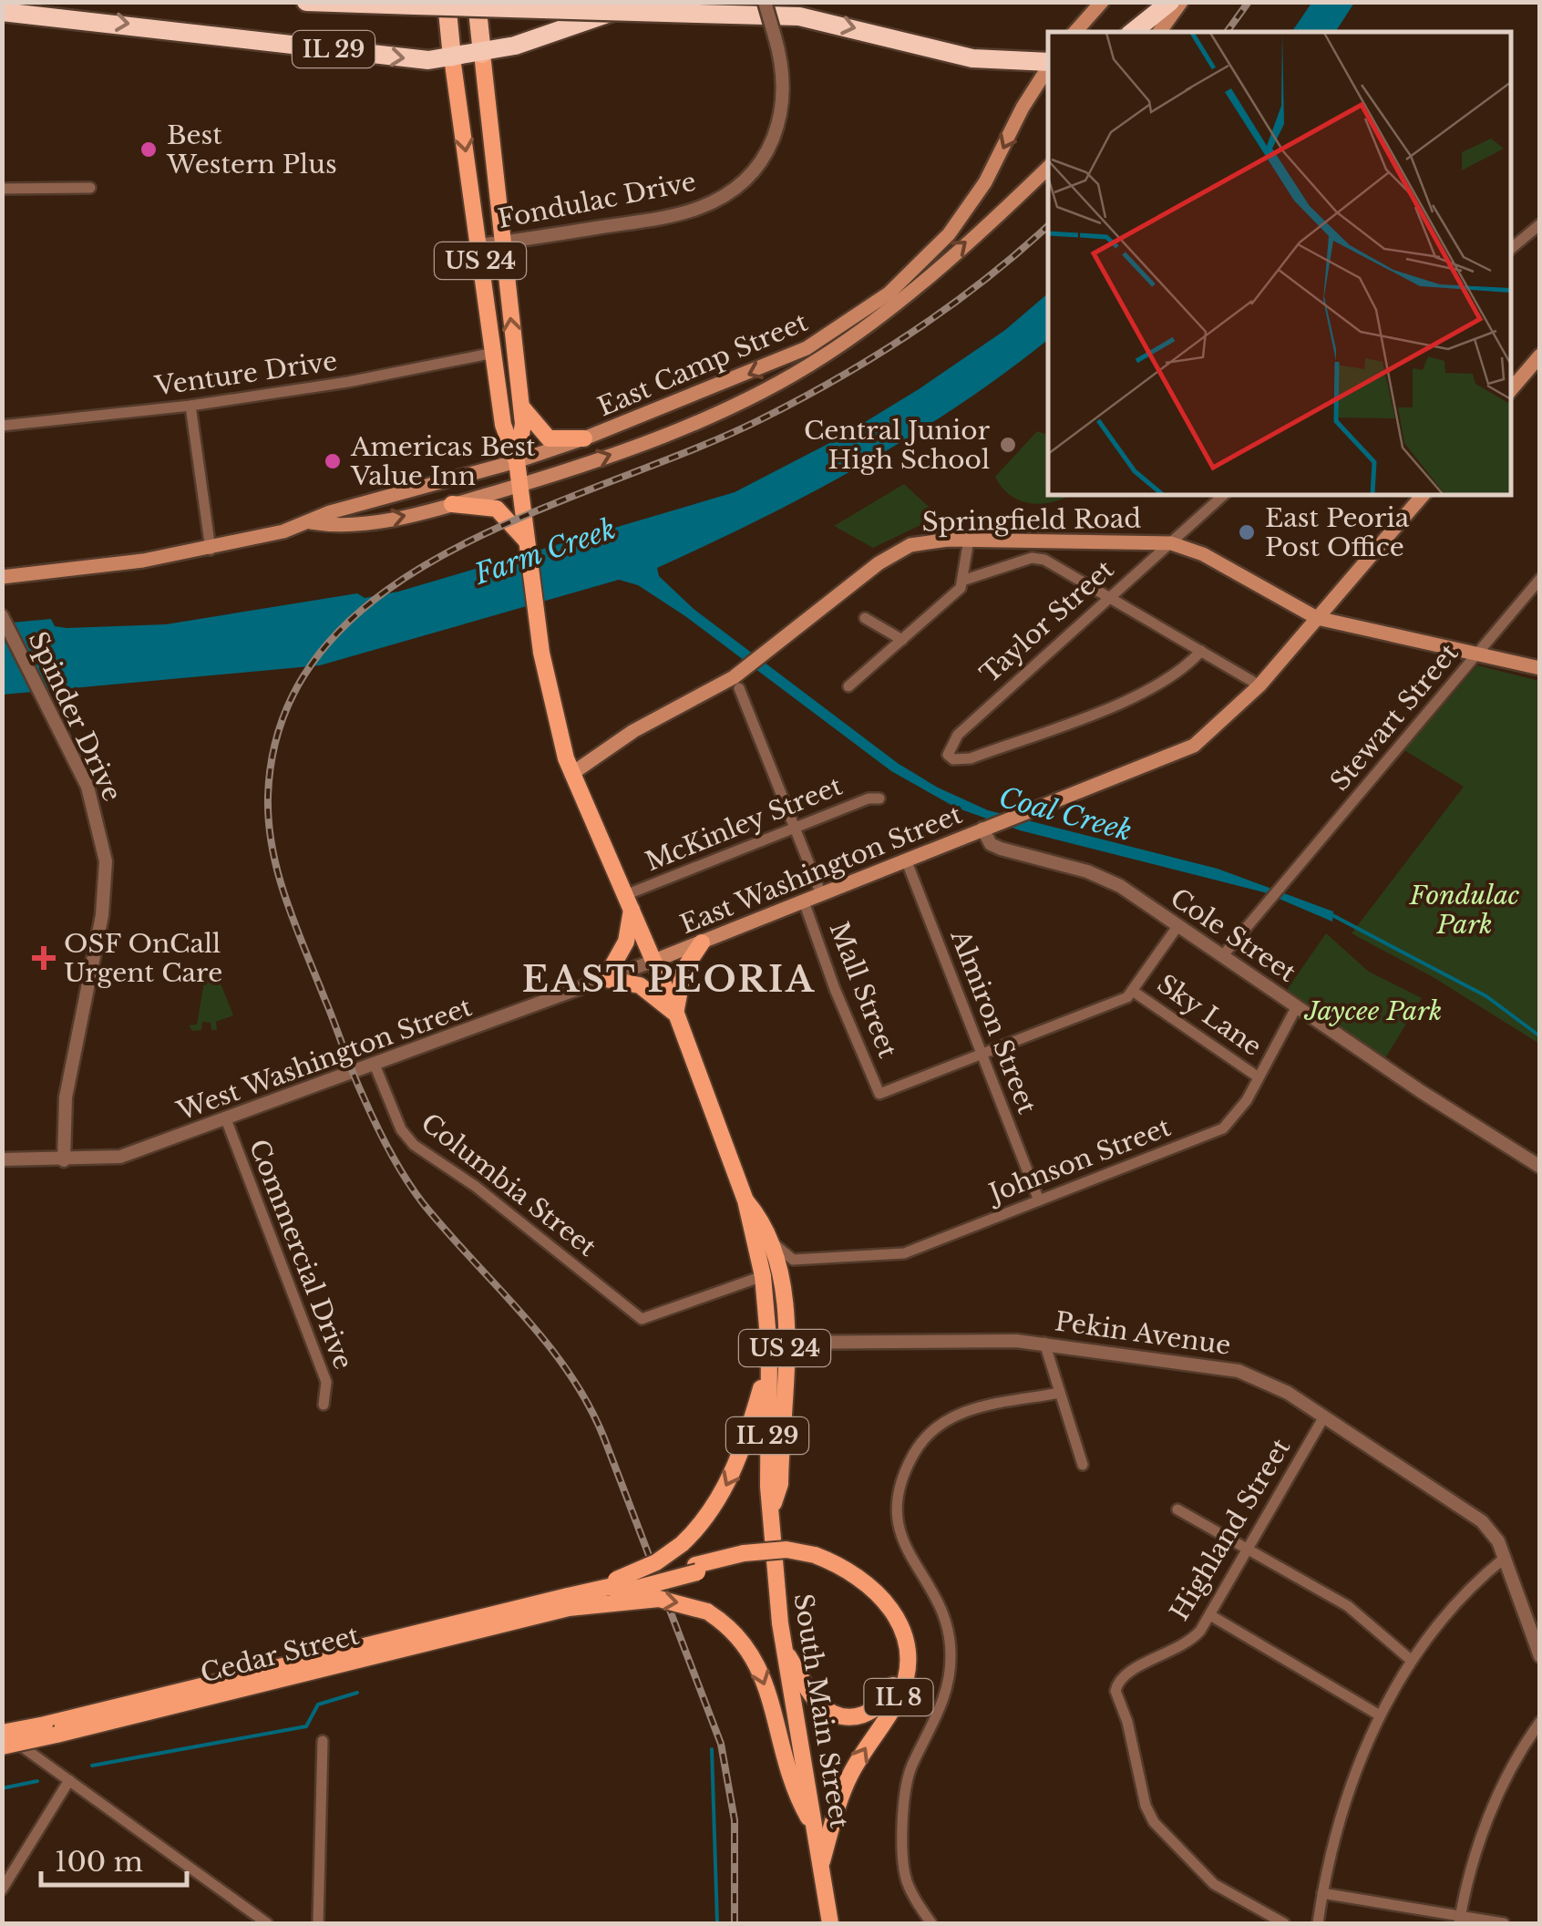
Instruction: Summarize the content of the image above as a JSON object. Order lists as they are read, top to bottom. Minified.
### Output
{"streets":{"highway":["IL 29","US 24"],"main road":["East Camp Street","Springfield Road","East Washington Street","Cedar Street","IL 8","South Main Street"],"street":["Fondulac Drive","Venture Drive","Taylor Street","Spinder Drive","Stewart Street","McKinley Street","Cole Street","Mall Street","Sky Lane","Almiron Street","West Washington Street","Johnson Street","Columbia Street","Commercial Drive","Pekin Avenue","Highland Street"]},"crossings":[["IL 29","US 24"],["Fondulac Drive","US 24"],["US 24","East Camp Street"],["US 24","Venture Drive"],["US 24","Springfield Road"],["US 24","McKinley Street"],["US 24","East Washington Street"],["US 24","West Washington Street"],["US 24","South Main Street"],["Springfield Road","Taylor Street"],["Springfield Road","Stewart Street"],["Springfield Road","East Washington Street"],["Spinder Drive","West Washington Street"],["Stewart Street","Cole Street"],["East Washington Street","Cole Street"],["East Washington Street","Mall Street"],["East Washington Street","Almiron Street"],["East Washington Street","West Washington Street"],["East Washington Street","South Main Street"],["Cole Street","Johnson Street"],["Mall Street","Almiron Street"],["Sky Lane","Johnson Street"],["Almiron Street","Johnson Street"],["West Washington Street","Columbia Street"],["West Washington Street","Commercial Drive"],["West Washington Street","South Main Street"],["Johnson Street","South Main Street"],["Columbia Street","South Main Street"],["Pekin Avenue","Highland Street"],["Pekin Avenue","South Main Street"],["Cedar Street","IL 8"],["IL 8","South Main Street"]],"districts":["EAST PEORIA"],"water":["Farm Creek","Coal Creek"],"parks":["Fondulac Park","Jaycee Park"],"places":{"other":["Best Western Plus","Central Junior High School","Americas Best Value Inn","East Peoria Post Office"],"health":["OSF OnCall Urgent Care"]},"scale_bar":"100 m"}
